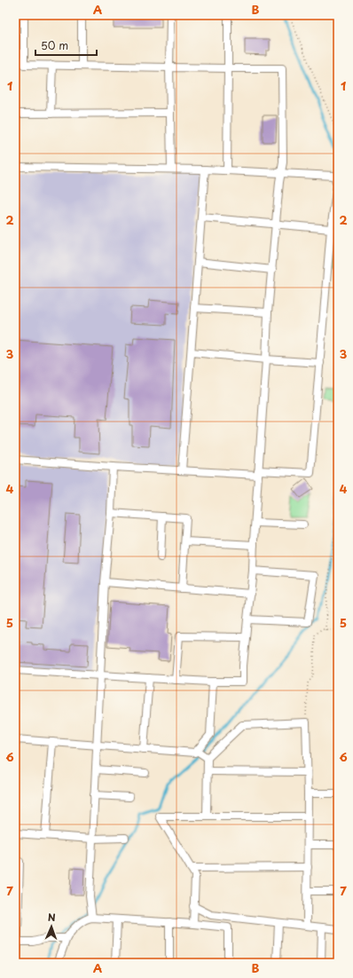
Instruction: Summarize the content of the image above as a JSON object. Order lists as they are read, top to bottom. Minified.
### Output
{"scale_bar":"50 m","north":"top","grid":{"columns":["A","B"],"rows":["1","2","3","4","5","6","7"]}}
